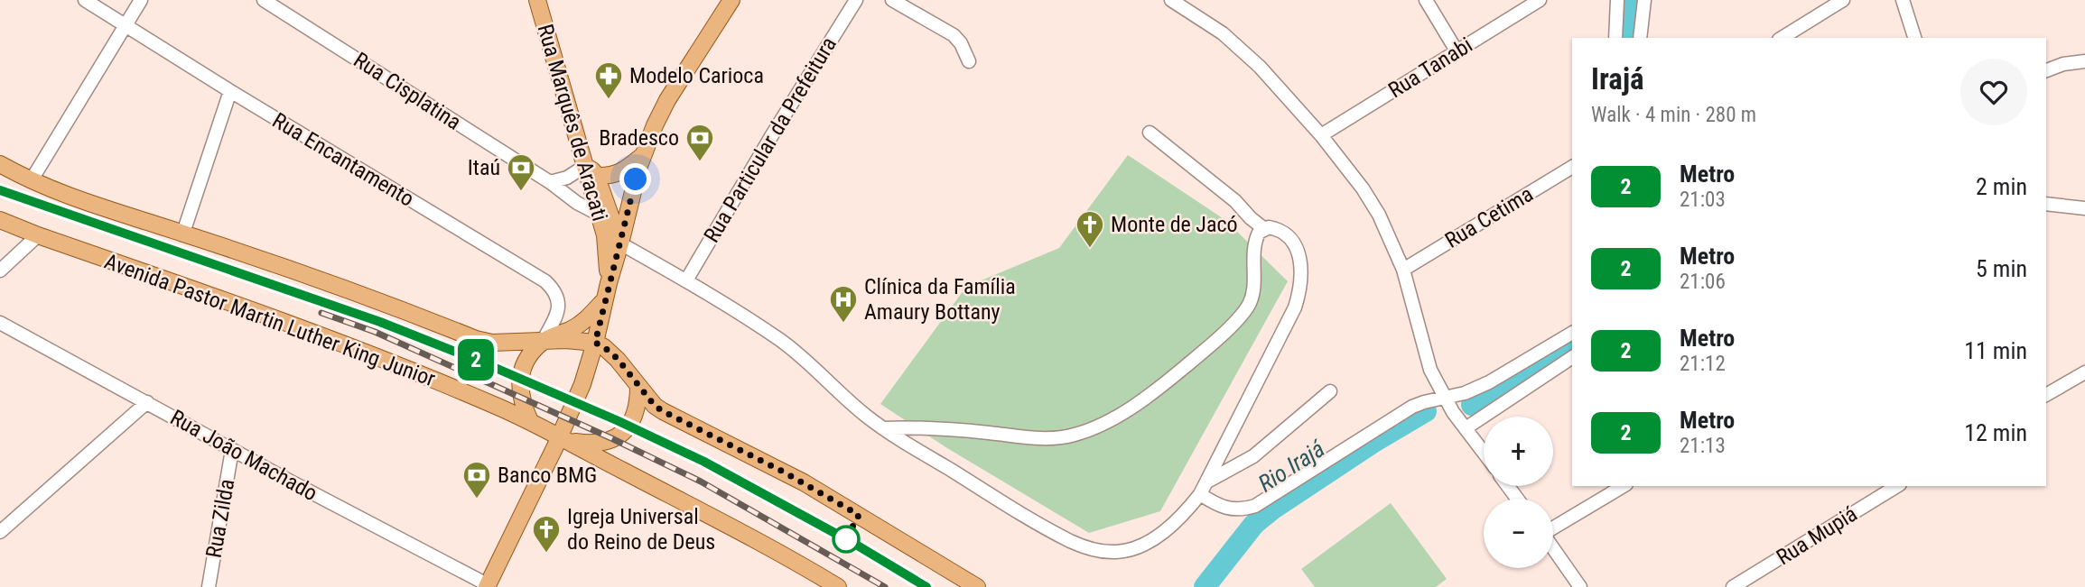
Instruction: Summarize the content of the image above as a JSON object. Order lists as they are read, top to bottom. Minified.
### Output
{"streets":{"main road":["Rua Marquês de Aracati","Avenida Pastor Martin Luther King Junior"],"street":["Rua Tanabi","Rua Cisplatina","Rua Particular da Prefeitura","Rua Encantamento","Rua Cetima","Rua João Machado","Rua Zilda","Rua Mupiá"]},"crossings":[["Rua Cisplatina","Rua Marquês de Aracati"],["Rua João Machado","Rua Zilda"]],"water":["Rio Irajá"],"places":{"pharmacy":["Modelo Carioca"],"bank":["Bradesco","Itaú","Banco BMG"],"church":["Monte de Jacó","Igreja Universal do Reino de Deus"],"hospital":["Clínica da Família Amaury Bottany"]},"lines":["metro line 2"],"page":{"on_map":"2","heading":["Irajá","Walk · 4 min · 280 m"],"list":[{"mark":"2","name":"Metro","note":"21:03","value":"2 min"},{"mark":"2","name":"Metro","note":"21:06","value":"5 min"},{"mark":"2","name":"Metro","note":"21:12","value":"11 min"},{"mark":"2","name":"Metro","note":"21:13","value":"12 min"}],"map_buttons":["+","−"]}}
